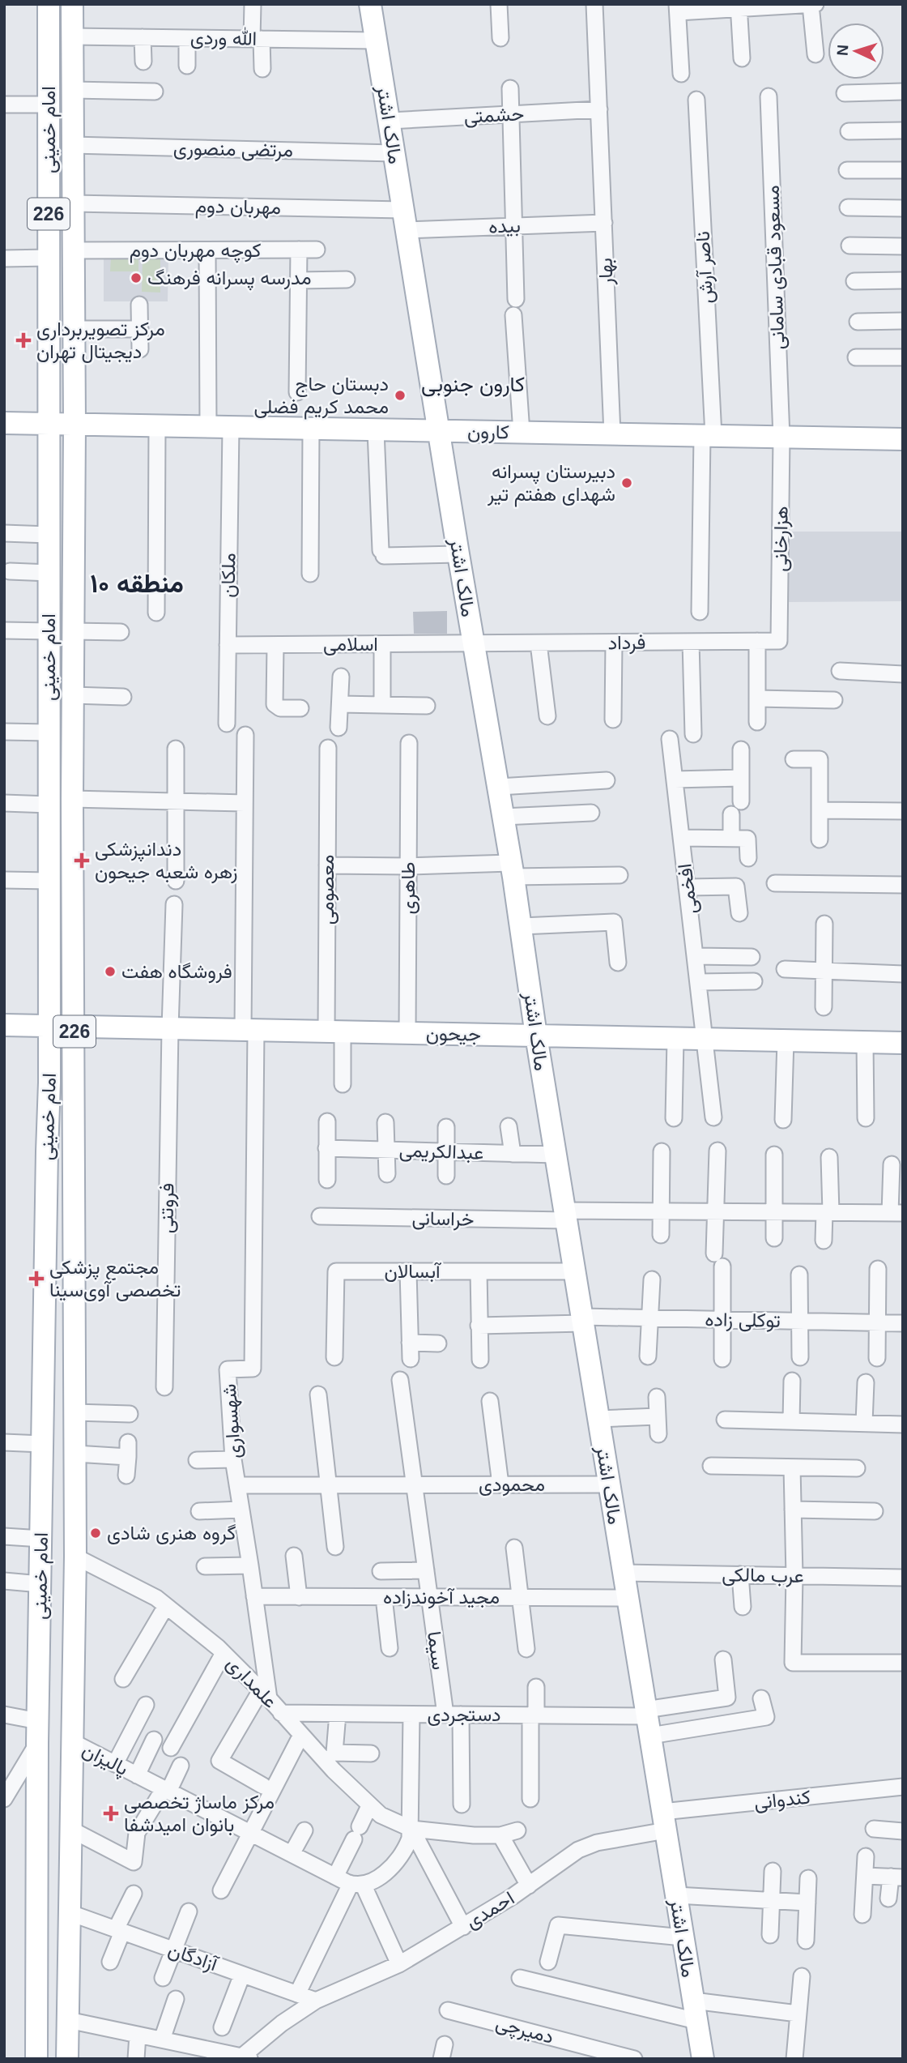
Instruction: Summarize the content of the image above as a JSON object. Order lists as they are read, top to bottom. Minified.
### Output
{"streets":{"main road":["مالک اشتر","امام خمینی","226","کارون","جیحون"],"street":["الله وردی","حشمتی","مرتضی منصوری","مهربان دوم","بیده","کوچه مهربان دوم","ناصر آرش","مسعود قبادی سامانی","بهار","هزارخانی","ملکان","فرداد","اسلامی","طاهری","افخمی","معصومی","عبدالکریمی","فروتنی","خراسانی","آبسالان","توکلی زاده","شهسواری","محمودی","عرب مالکی","مجید آخوندزاده","سیما","علمداری","دستجردی","پالیزان","کندوانی","احمدی","آزادگان","دمیرچی"]},"crossings":[["الله وردی","مالک اشتر"],["الله وردی","امام خمینی"],["حشمتی","مالک اشتر"],["حشمتی","بهار"],["مالک اشتر","مرتضی منصوری"],["مالک اشتر","مهربان دوم"],["مالک اشتر","بیده"],["مالک اشتر","کارون"],["مالک اشتر","فرداد"],["مالک اشتر","اسلامی"],["مالک اشتر","جیحون"],["مالک اشتر","عبدالکریمی"],["مالک اشتر","خراسانی"],["مالک اشتر","آبسالان"],["مالک اشتر","توکلی زاده"],["مالک اشتر","محمودی"],["مالک اشتر","عرب مالکی"],["مالک اشتر","مجید آخوندزاده"],["مالک اشتر","دستجردی"],["مالک اشتر","کندوانی"],["مالک اشتر","احمدی"],["امام خمینی","مرتضی منصوری"],["امام خمینی","مهربان دوم"],["امام خمینی","کوچه مهربان دوم"],["امام خمینی","کارون"],["امام خمینی","جیحون"],["امام خمینی","علمداری"],["امام خمینی","پالیزان"],["امام خمینی","آزادگان"],["مهربان دوم","بیده"],["بیده","بهار"],["ناصر آرش","کارون"],["مسعود قبادی سامانی","کارون"],["مسعود قبادی سامانی","هزارخانی"],["بهار","کارون"],["کارون","هزارخانی"],["کارون","ملکان"],["هزارخانی","فرداد"],["ملکان","اسلامی"],["فرداد","اسلامی"],["طاهری","جیحون"],["افخمی","جیحون"],["معصومی","جیحون"],["جیحون","فروتنی"],["جیحون","شهسواری"],["شهسواری","محمودی"],["شهسواری","مجید آخوندزاده"],["شهسواری","علمداری"],["محمودی","سیما"],["مجید آخوندزاده","سیما"],["سیما","دستجردی"],["علمداری","دستجردی"],["کندوانی","احمدی"],["احمدی","آزادگان"]],"districts":["کارون جنوبی","منطقه ۱۰"],"places":{"other":["مدرسه پسرانه فرهنگ","دبستان حاج محمد کریم فضلی","دبیرستان پسرانه شهدای هفتم تیر","فروشگاه هفت","گروه هنری شادی"],"health":["مرکز تصویربرداری دیجیتال تهران","دندانپزشکی زهره شعبه جیحون","مجتمع پزشکی تخصصی آوی‌سینا","مرکز ماساژ تخصصی بانوان امیدشفا"]},"north":"left"}
